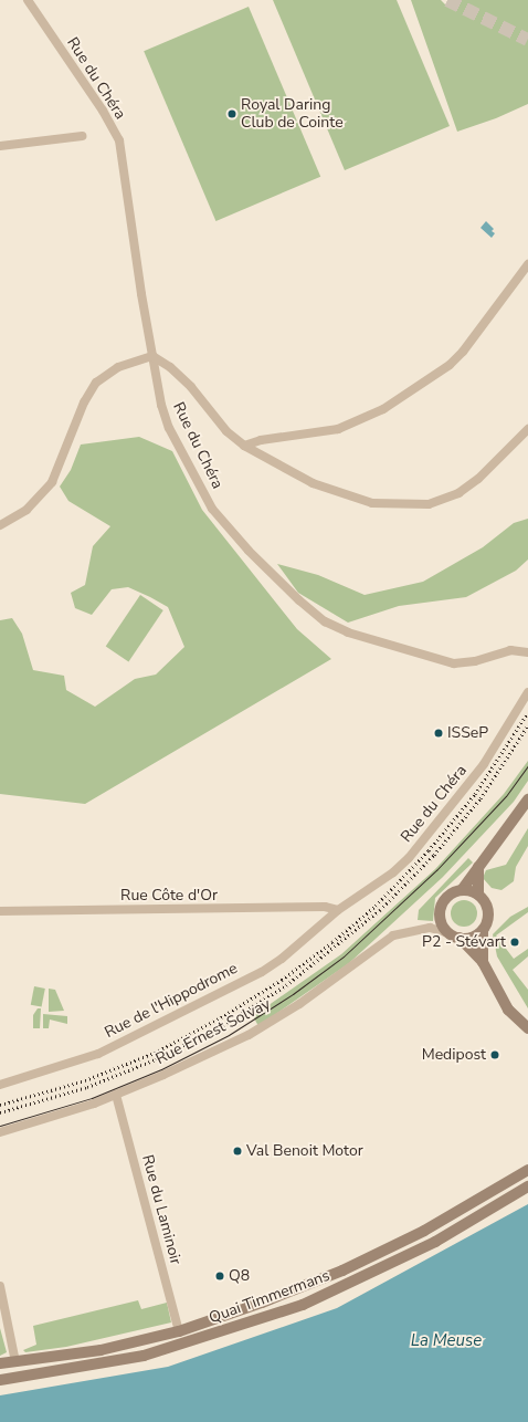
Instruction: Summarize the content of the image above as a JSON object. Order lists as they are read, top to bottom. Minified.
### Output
{"streets":{"main road":["Quai Timmermans"],"street":["Rue du Chéra","Rue Côte d'Or","Rue de l'Hippodrome","Rue Ernest Solvay","Rue du Laminoir"]},"crossings":[["Rue du Chéra","Rue Côte d'Or"],["Rue du Chéra","Rue de l'Hippodrome"],["Rue Côte d'Or","Rue de l'Hippodrome"],["Rue Ernest Solvay","Rue du Laminoir"],["Rue du Laminoir","Quai Timmermans"]],"water":["La Meuse"],"places":["Royal Daring Club de Cointe","ISSeP","P2 - Stévart","Medipost","Val Benoit Motor","Q8"]}
